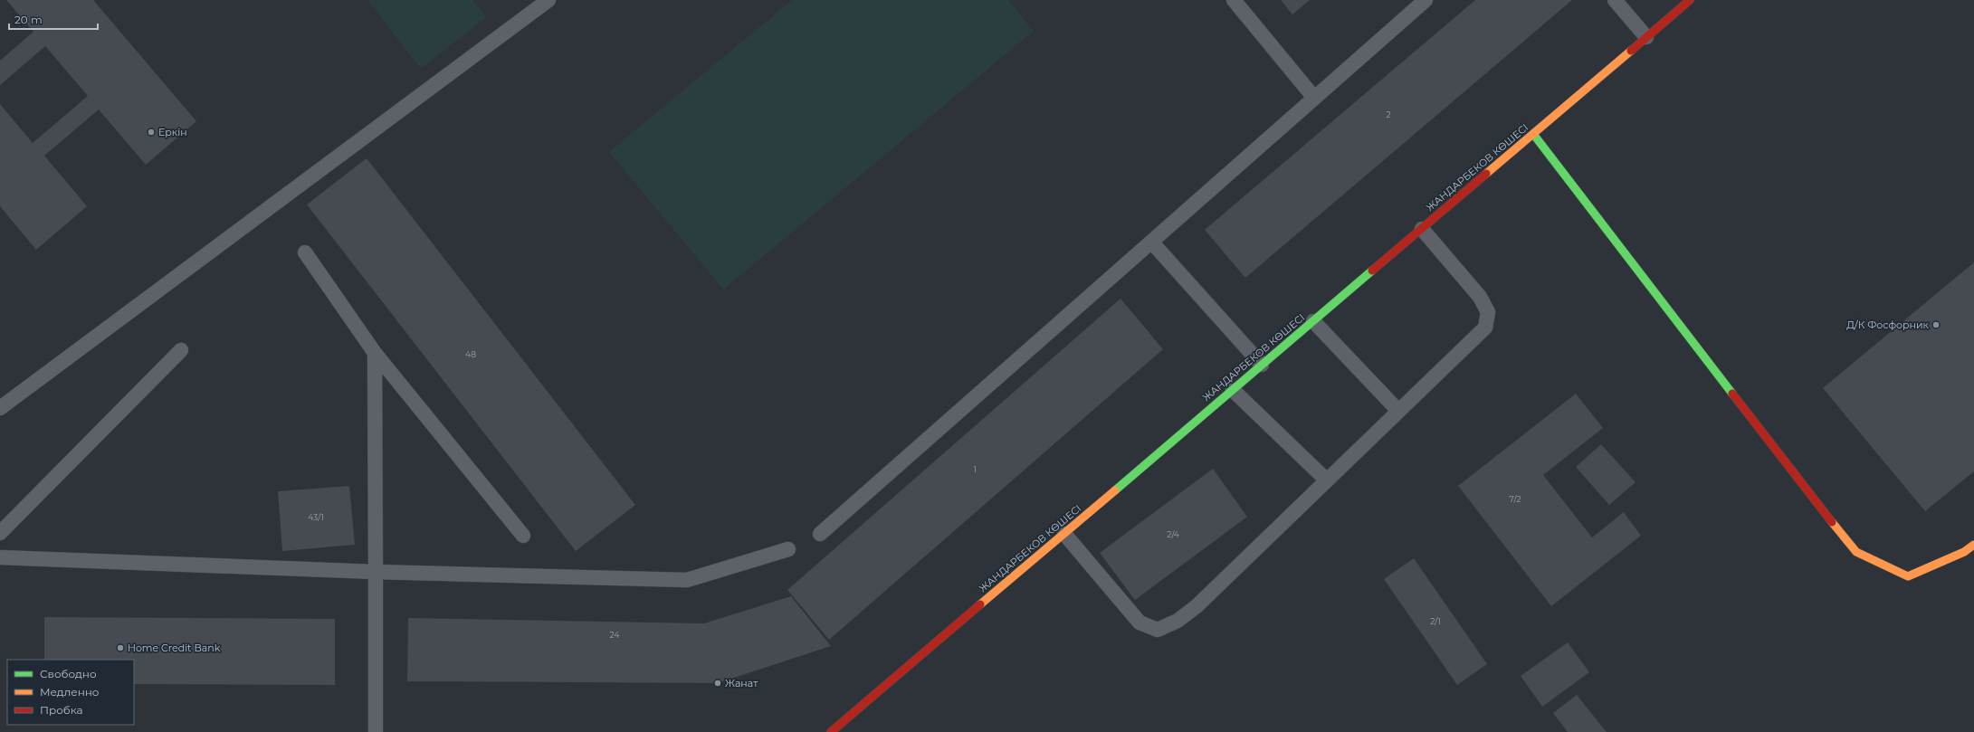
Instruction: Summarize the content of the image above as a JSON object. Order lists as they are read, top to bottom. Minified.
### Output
{"streets":{"street":["ЖАНДАРБЕКОВ КӨШЕСІ"]},"places":["Еркін","Д/К Фосфорник","Home Credit Bank","Жанат"],"house_numbers":["2","48","1","7/2","43/1","2/4","2/1","24"],"legend":["Свободно","Медленно","Пробка"],"scale_bar":"20 m"}
